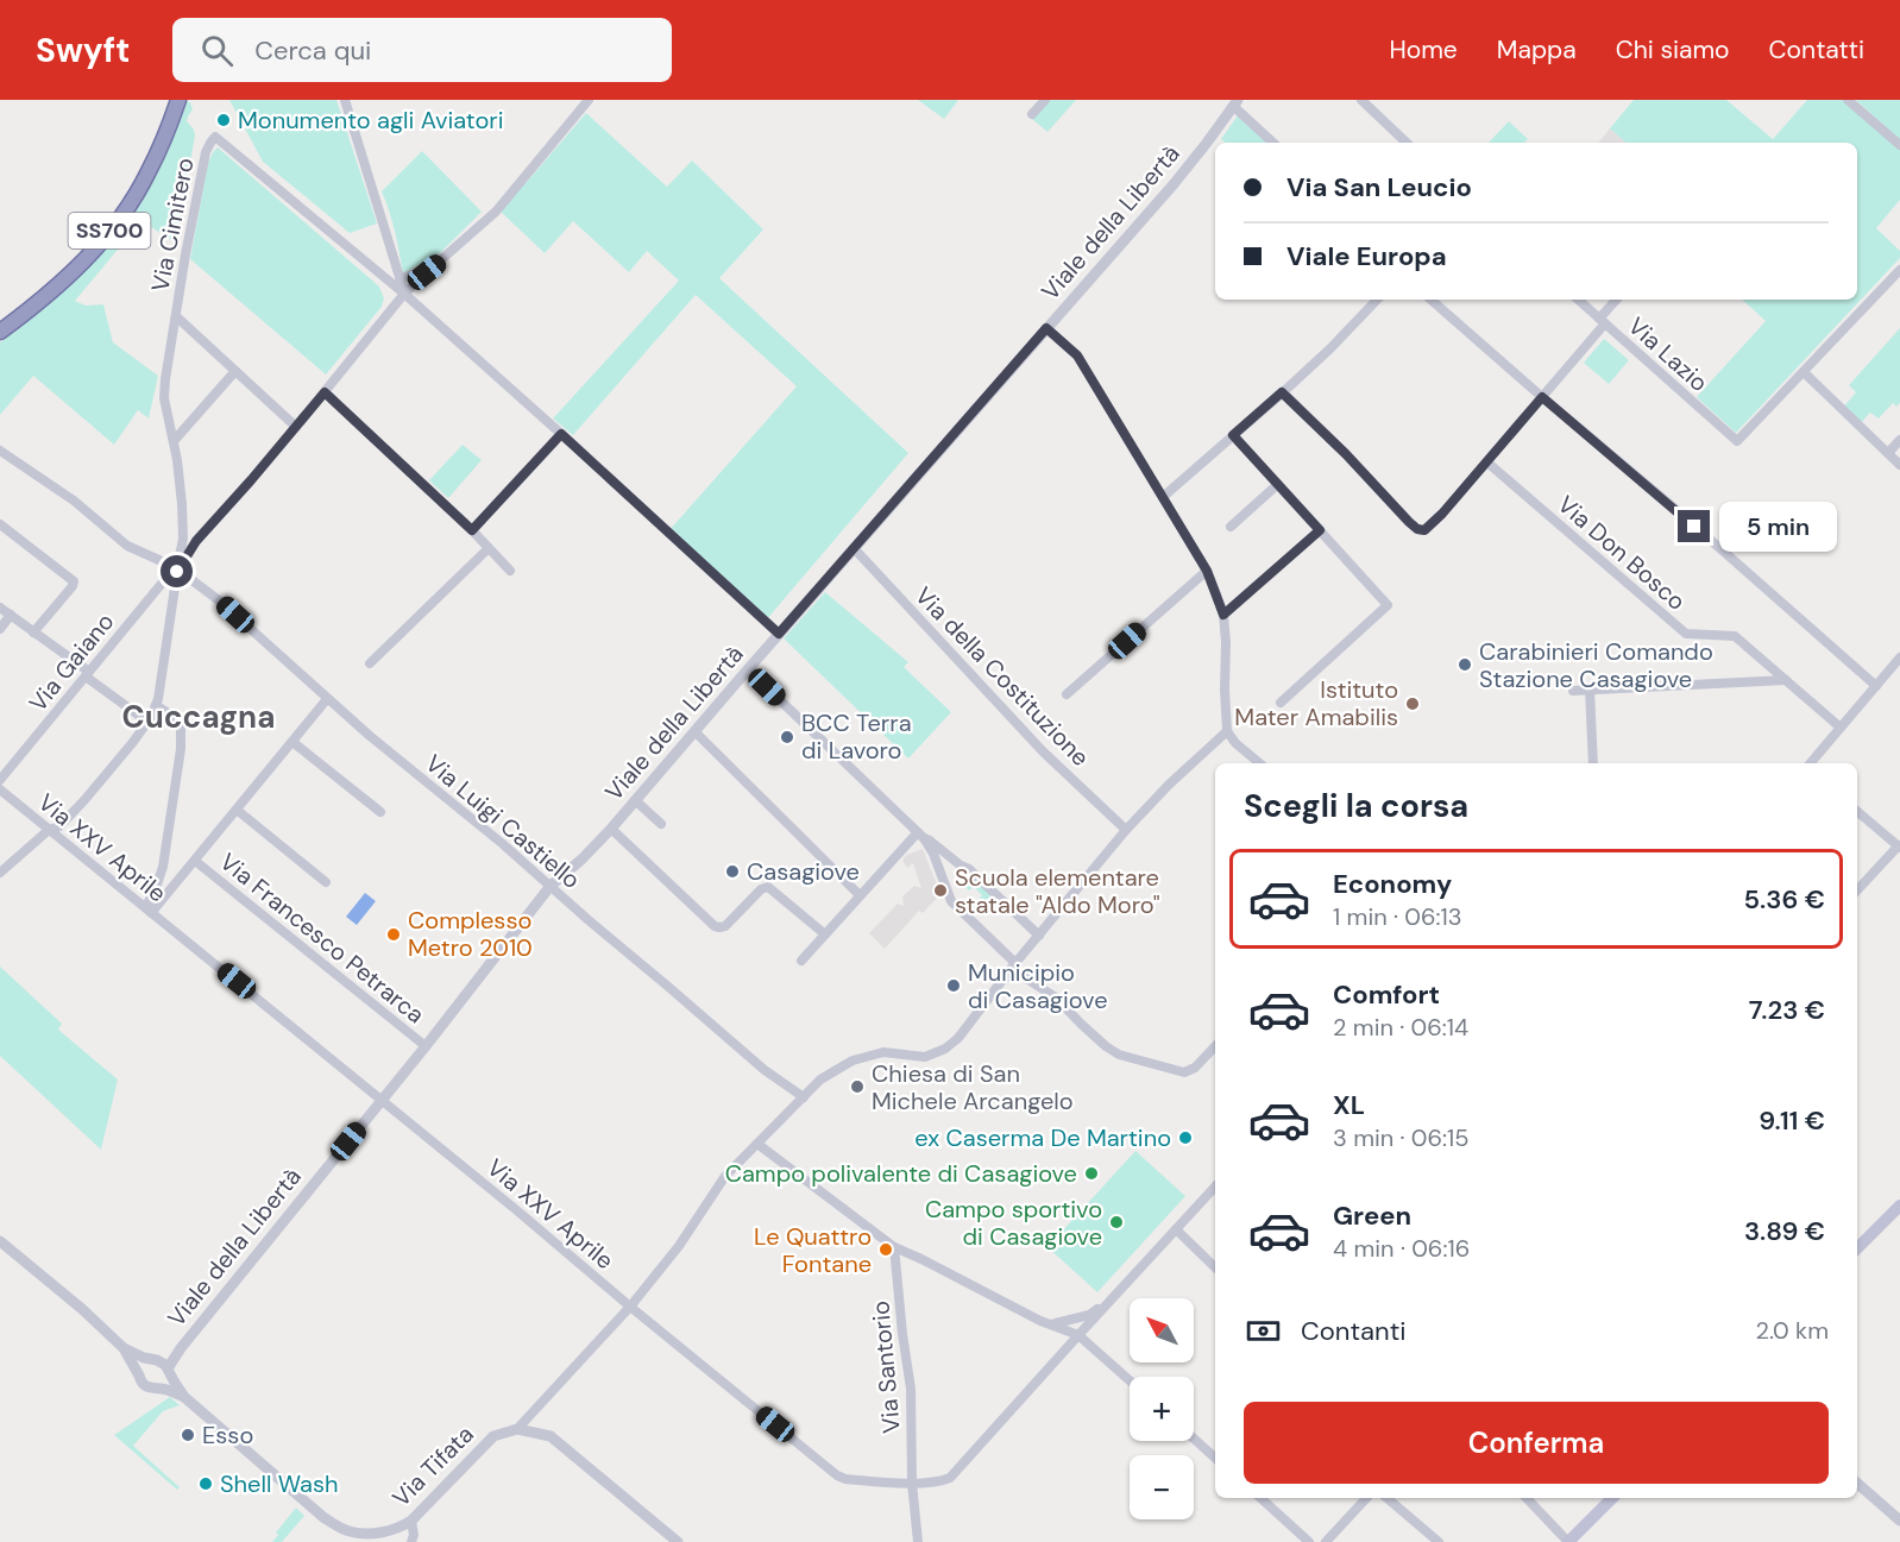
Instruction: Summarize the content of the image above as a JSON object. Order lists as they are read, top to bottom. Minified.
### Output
{"streets":{"highway":["SS700"],"street":["Viale della Libertà","Via Cimitero","Via Lazio","Via Don Bosco","Via Gaiano","Via della Costituzione","Via Luigi Castiello","Via XXV Aprile","Via Francesco Petrarca","Via Santorio","Via Tifata"]},"crossings":[["Viale della Libertà","Via della Costituzione"],["Viale della Libertà","Via Luigi Castiello"],["Viale della Libertà","Via XXV Aprile"],["Viale della Libertà","Via Francesco Petrarca"],["Viale della Libertà","Via Tifata"],["Via Cimitero","Via Gaiano"],["Via Cimitero","Via Luigi Castiello"],["Via Cimitero","Via XXV Aprile"],["Via Gaiano","Via Luigi Castiello"],["Via XXV Aprile","Via Santorio"]],"districts":["Cuccagna"],"places":["Monumento agli Aviatori","Carabinieri Comando Stazione Casagiove","Istituto Mater Amabilis","BCC Terra di Lavoro","Casagiove","Scuola elementare statale \"Aldo Moro\"","Complesso Metro 2010","Municipio di Casagiove","Chiesa di San Michele Arcangelo","ex Caserma De Martino","Campo polivalente di Casagiove","Campo sportivo di Casagiove","Le Quattro Fontane","Esso","Shell Wash"],"north":"top left","page":{"header":"Swyft","search":"Cerca qui","nav":["Home","Mappa","Chi siamo","Contatti"],"banner":["Via San Leucio","Viale Europa"],"bubble":"5 min","heading":"Scegli la corsa","list":[{"name":"Economy","note":"1 min · 06:13","value":"5.36 €"},{"name":"Comfort","note":"2 min · 06:14","value":"7.23 €"},{"name":"XL","note":"3 min · 06:15","value":"9.11 €"},{"name":"Green","note":"4 min · 06:16","value":"3.89 €"}],"pay":["Contanti","2.0 km"],"map_buttons":["+","−"],"buttons":"Conferma"}}
